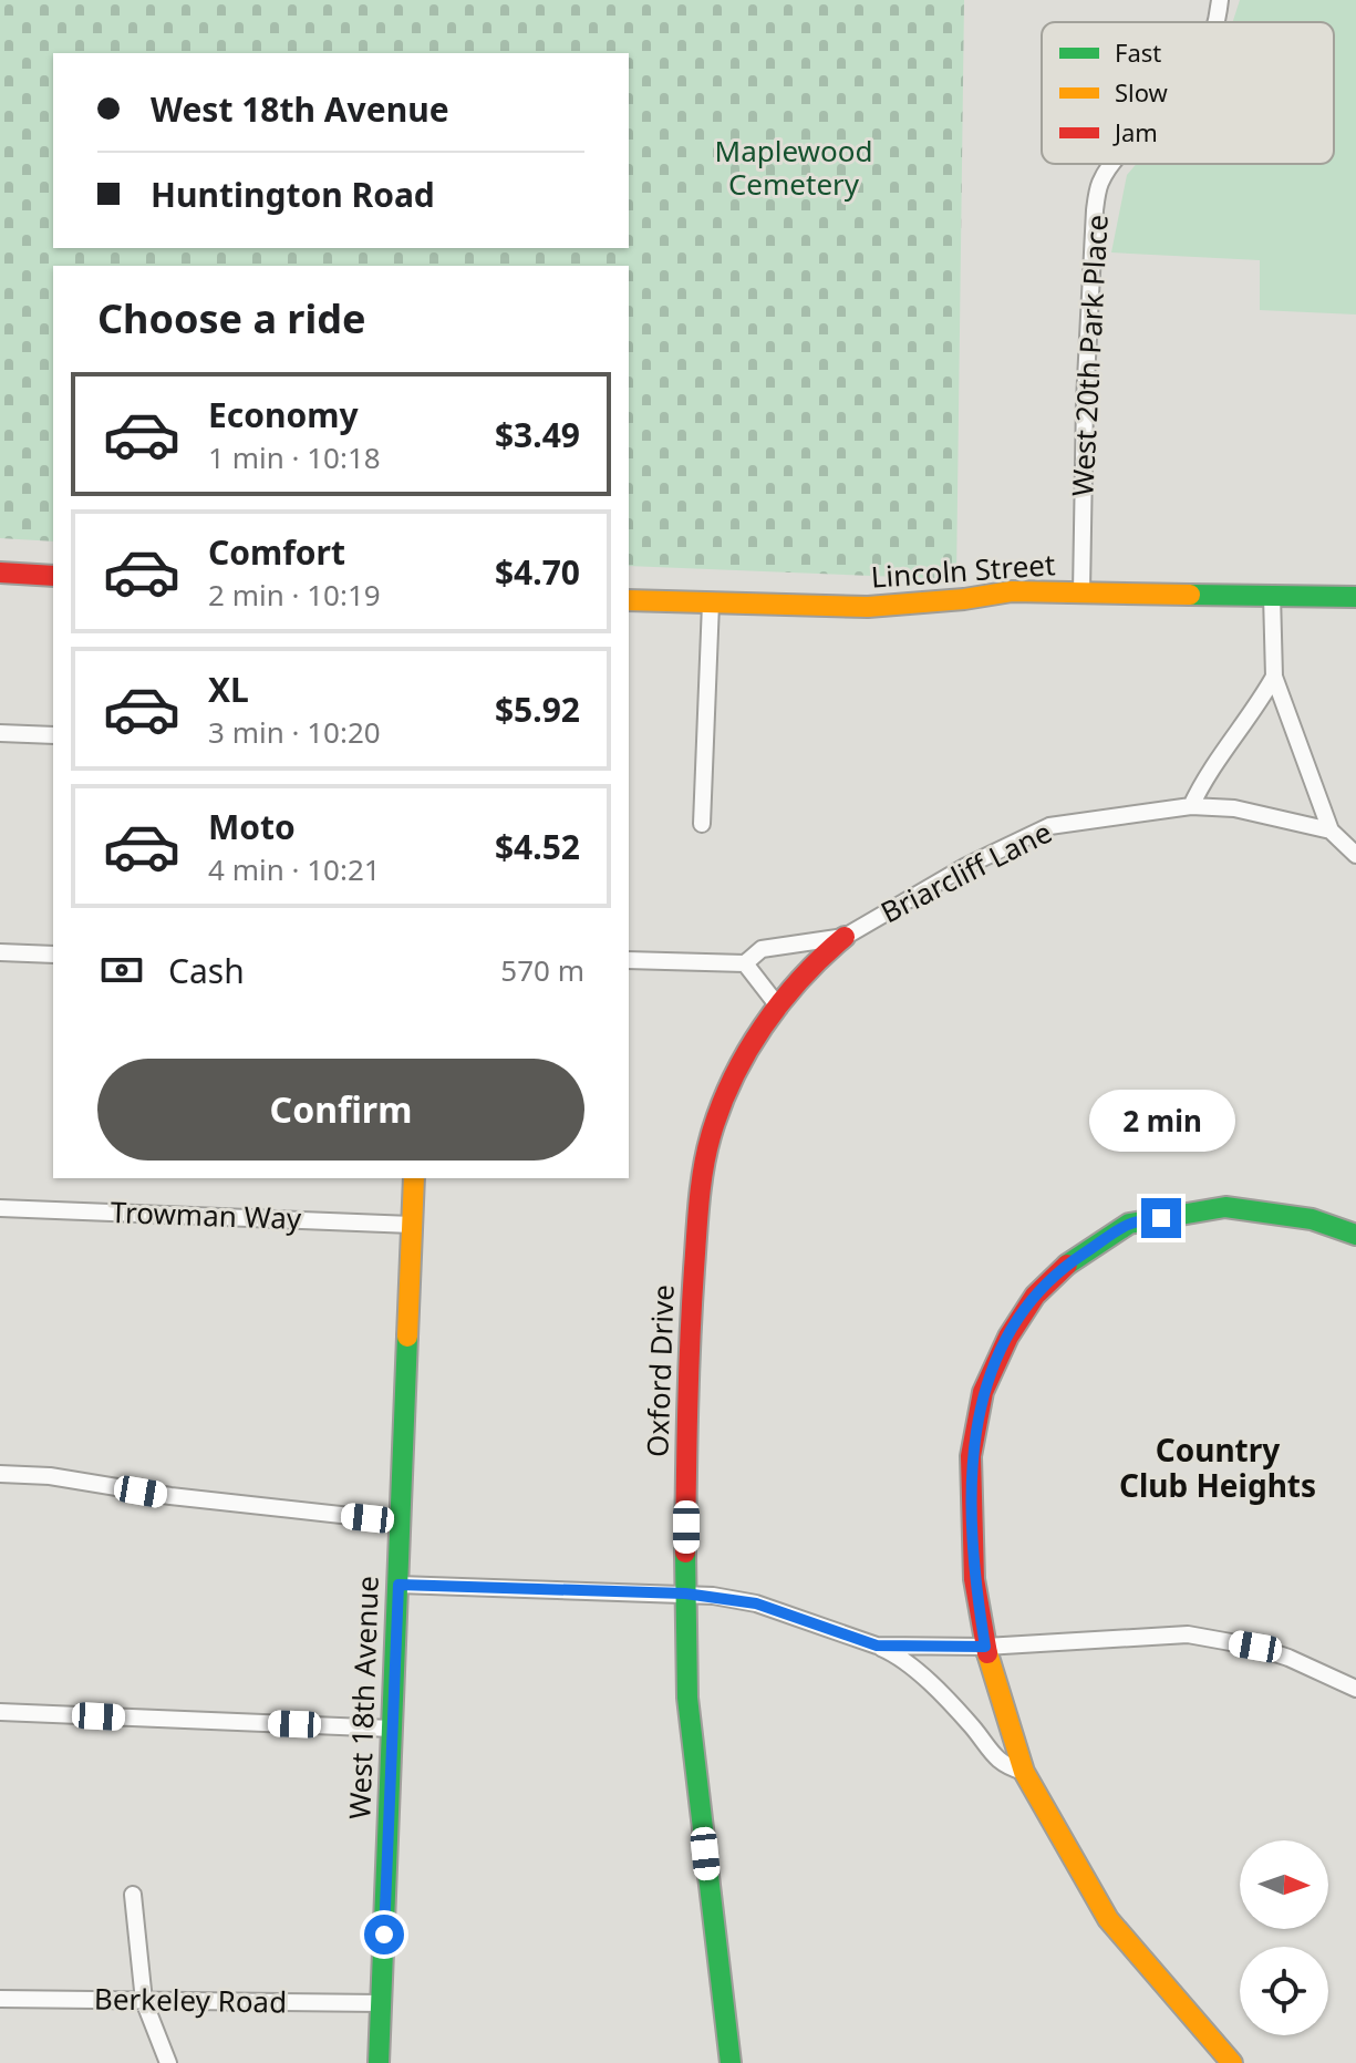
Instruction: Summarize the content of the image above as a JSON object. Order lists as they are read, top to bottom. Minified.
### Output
{"streets":{"street":["West 20th Park Place","Lincoln Street","Briarcliff Lane","Trowman Way","Oxford Drive","West 18th Avenue","Berkeley Road"]},"crossings":[["West 20th Park Place","Lincoln Street"],["Briarcliff Lane","Oxford Drive"],["Trowman Way","West 18th Avenue"],["West 18th Avenue","Berkeley Road"]],"districts":["Country Club Heights"],"parks":["Maplewood Cemetery"],"legend":["Fast","Slow","Jam"],"north":"right","page":{"banner":["West 18th Avenue","Huntington Road"],"heading":"Choose a ride","list":[{"name":"Economy","note":"1 min · 10:18","value":"$3.49"},{"name":"Comfort","note":"2 min · 10:19","value":"$4.70"},{"name":"XL","note":"3 min · 10:20","value":"$5.92"},{"name":"Moto","note":"4 min · 10:21","value":"$4.52"}],"pay":["Cash","570 m"],"buttons":"Confirm","bubble":"2 min"}}
